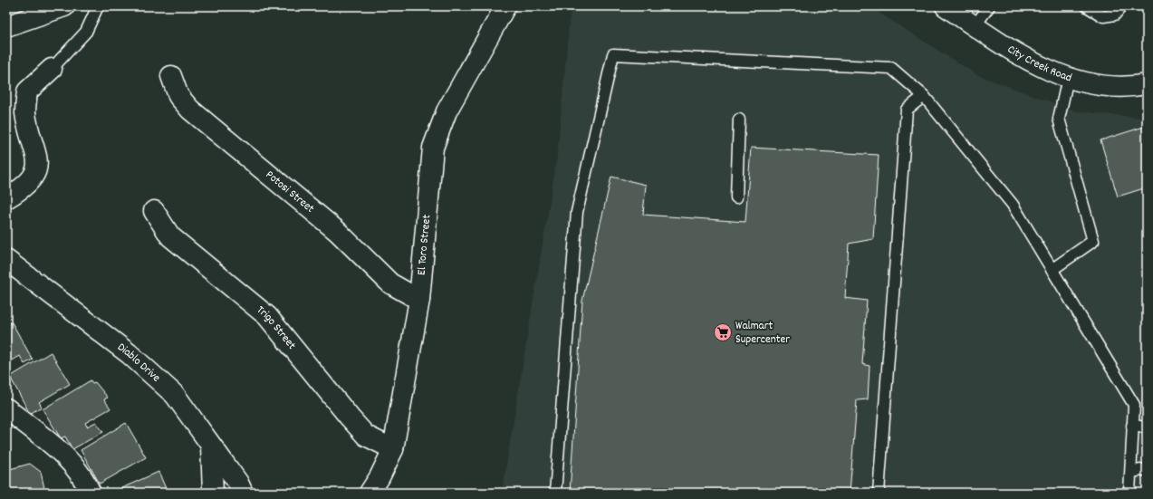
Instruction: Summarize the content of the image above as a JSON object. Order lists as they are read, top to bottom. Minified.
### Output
{"streets":{"street":["City Creek Road","Potosi Street","El Toro Street","Trigo Street","Diablo Drive"]},"crossings":[["Potosi Street","El Toro Street"],["El Toro Street","Trigo Street"]],"places":{"supermarket":["Walmart Supercenter"]}}
